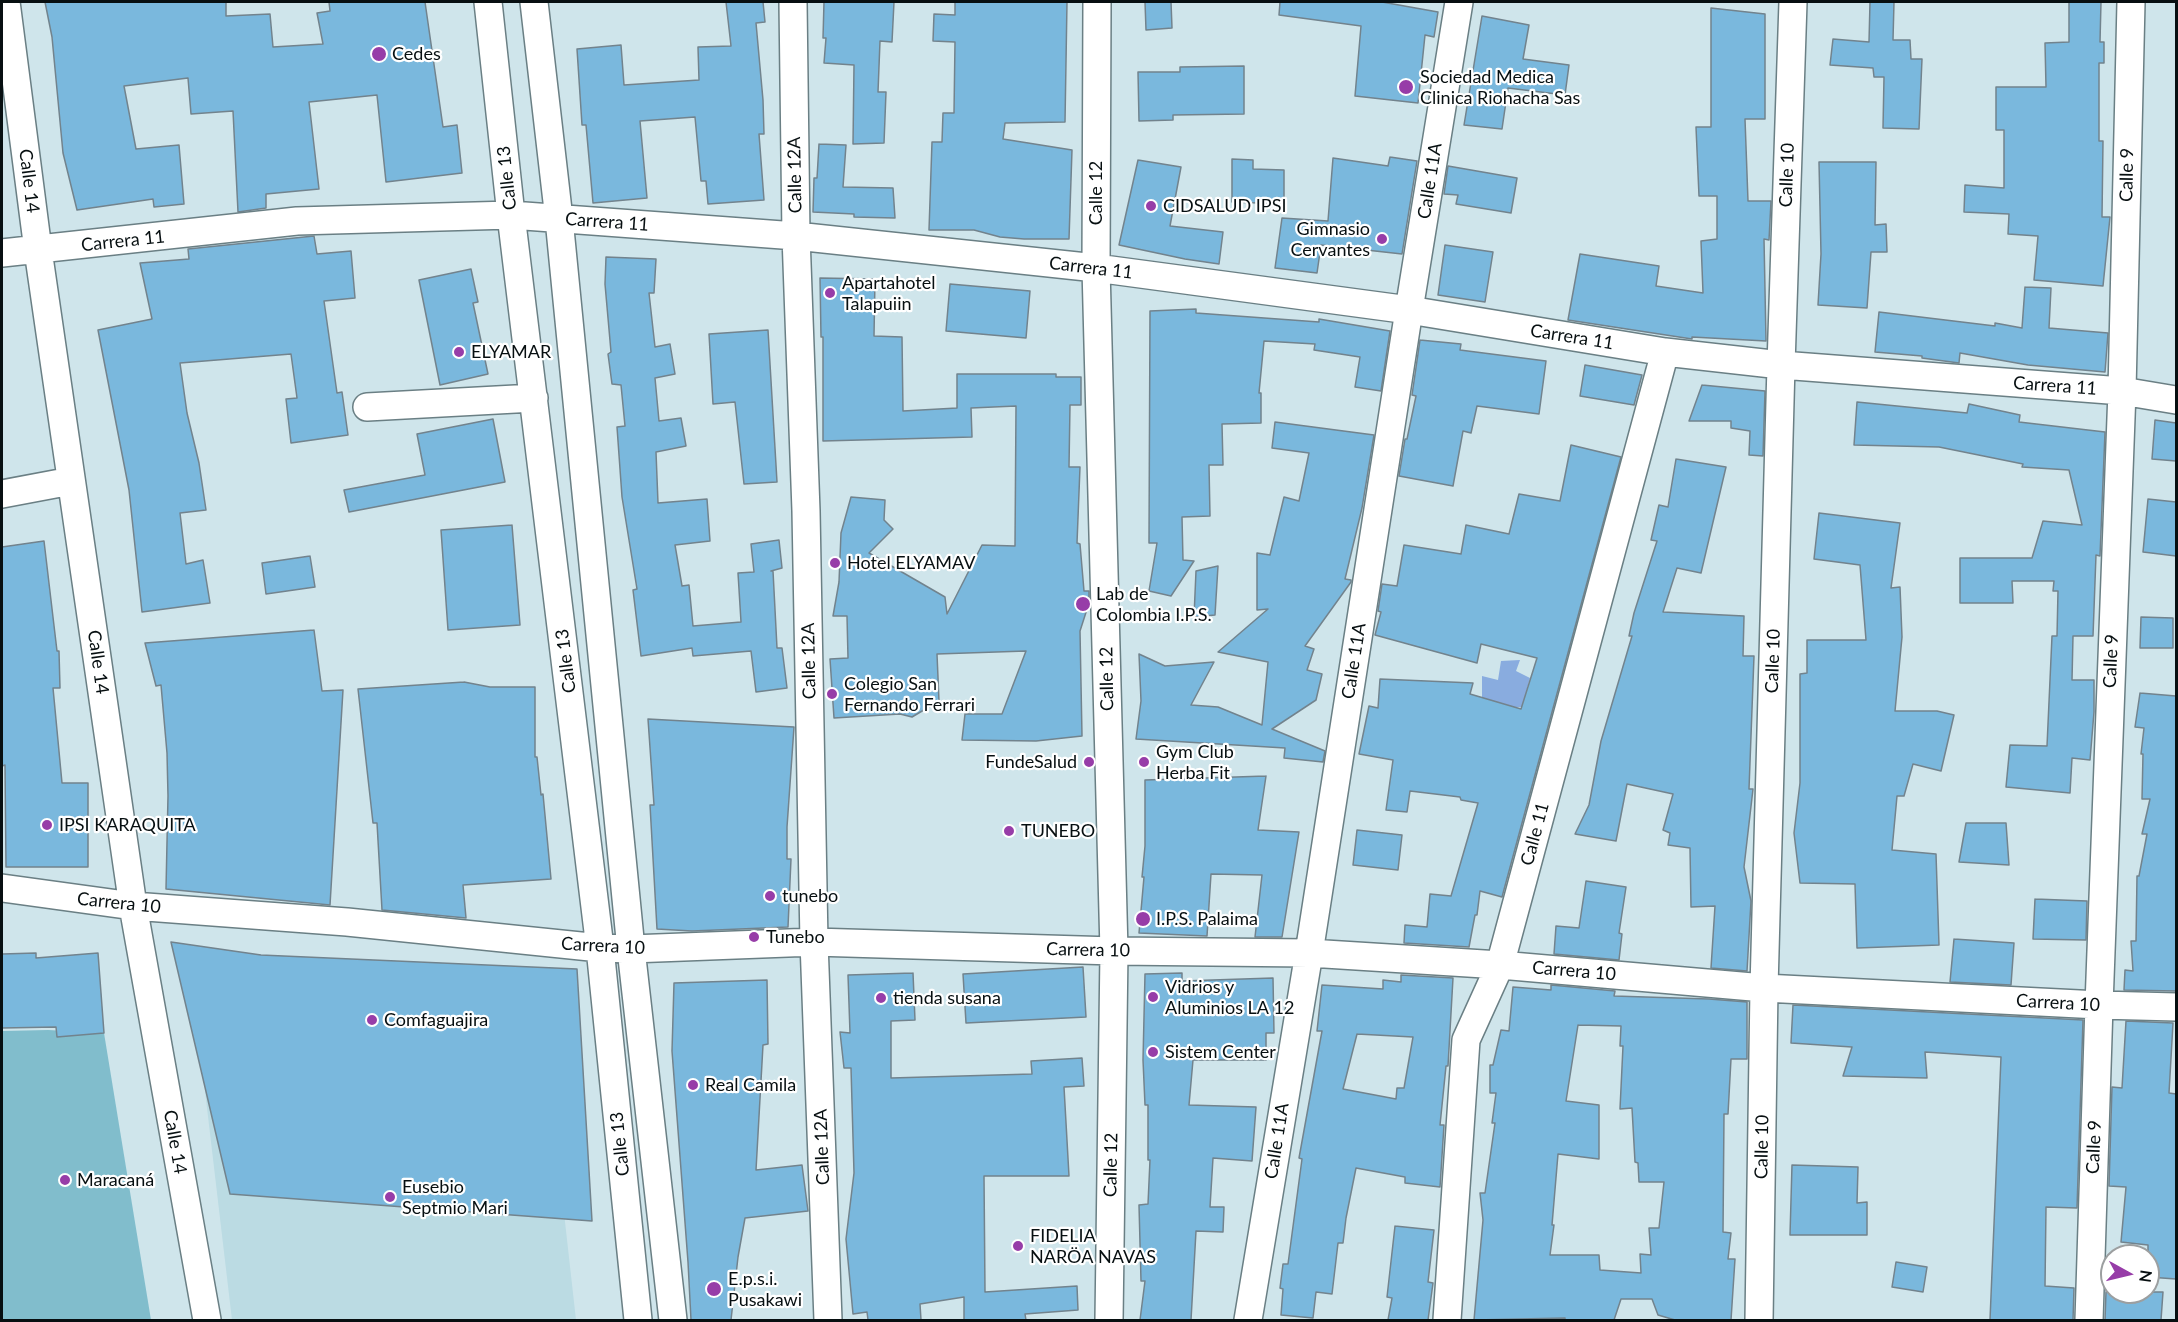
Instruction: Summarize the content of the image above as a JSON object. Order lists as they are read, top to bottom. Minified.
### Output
{"streets":{"street":["Calle 12A","Calle 10","Calle 9","Calle 13","Calle 14","Calle 11A","Calle 12","Carrera 11","Calle 11","Carrera 10"]},"crossings":[["Calle 12A","Carrera 11"],["Calle 12A","Carrera 10"],["Calle 10","Carrera 11"],["Calle 10","Carrera 10"],["Calle 9","Carrera 11"],["Calle 9","Carrera 10"],["Calle 13","Carrera 11"],["Calle 13","Carrera 10"],["Calle 14","Carrera 11"],["Calle 14","Carrera 10"],["Calle 11A","Carrera 11"],["Calle 11A","Carrera 10"],["Calle 12","Carrera 11"],["Calle 12","Carrera 10"],["Carrera 11","Calle 11"],["Calle 11","Carrera 10"]],"places":["Cedes","Sociedad Medica Clinica Riohacha Sas","CIDSALUD IPSI","Gimnasio Cervantes","Apartahotel Talapuiin","ELYAMAR","Hotel ELYAMAV","Lab de Colombia I.P.S.","Colegio San Fernando Ferrari","FundeSalud","Gym Club Herba Fit","IPSI KARAQUITA","TUNEBO","tunebo","I.P.S. Palaima","Tunebo","Vidrios y Aluminios LA 12","tienda susana","Comfaguajira","Sistem Center","Real Camila","Maracaná","Eusebio Septmio Mari","FIDELIA NARÖA NAVAS","E.p.s.i. Pusakawi"],"north":"right"}
